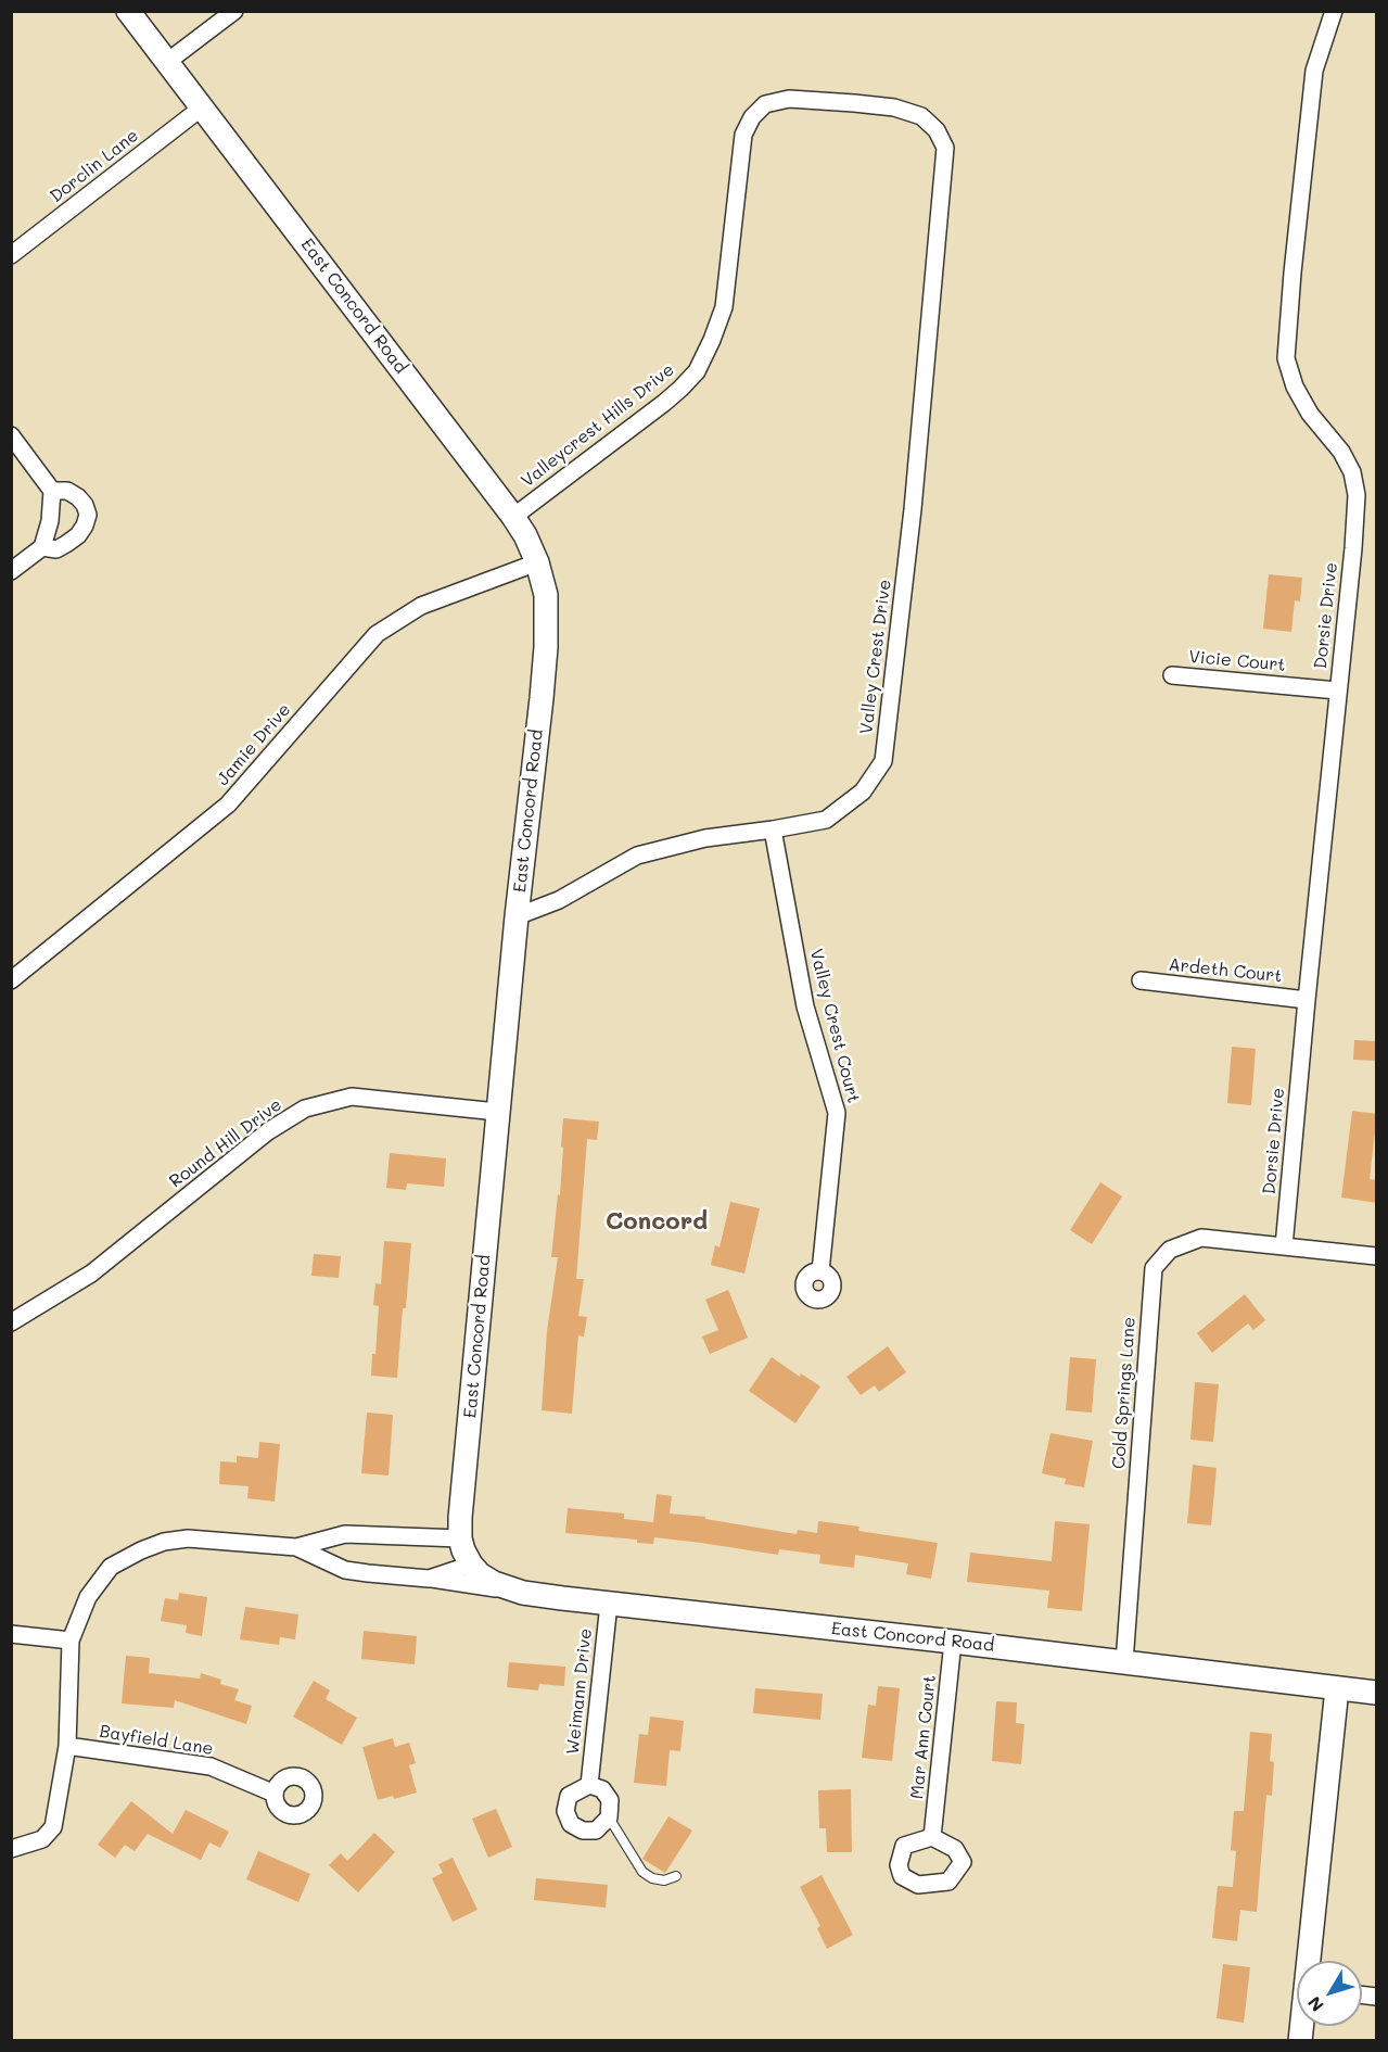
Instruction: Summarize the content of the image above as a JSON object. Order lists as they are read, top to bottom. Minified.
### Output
{"streets":{"street":["Dorclin Lane","East Concord Road","Valleycrest Hills Drive","Dorsie Drive","Valley Crest Drive","Vicie Court","Jamie Drive","Ardeth Court","Valley Crest Court","Round Hill Drive","Cold Springs Lane","Weimann Drive","Mar Ann Court","Bayfield Lane"]},"crossings":[["Dorclin Lane","East Concord Road"],["East Concord Road","Valleycrest Hills Drive"],["East Concord Road","Valley Crest Drive"],["East Concord Road","Jamie Drive"],["East Concord Road","Round Hill Drive"],["East Concord Road","Cold Springs Lane"],["East Concord Road","Weimann Drive"],["East Concord Road","Mar Ann Court"],["Valleycrest Hills Drive","Valley Crest Drive"],["Dorsie Drive","Vicie Court"],["Dorsie Drive","Ardeth Court"],["Dorsie Drive","Cold Springs Lane"],["Valley Crest Drive","Valley Crest Court"]],"districts":["Concord"],"north":"bottom left"}
